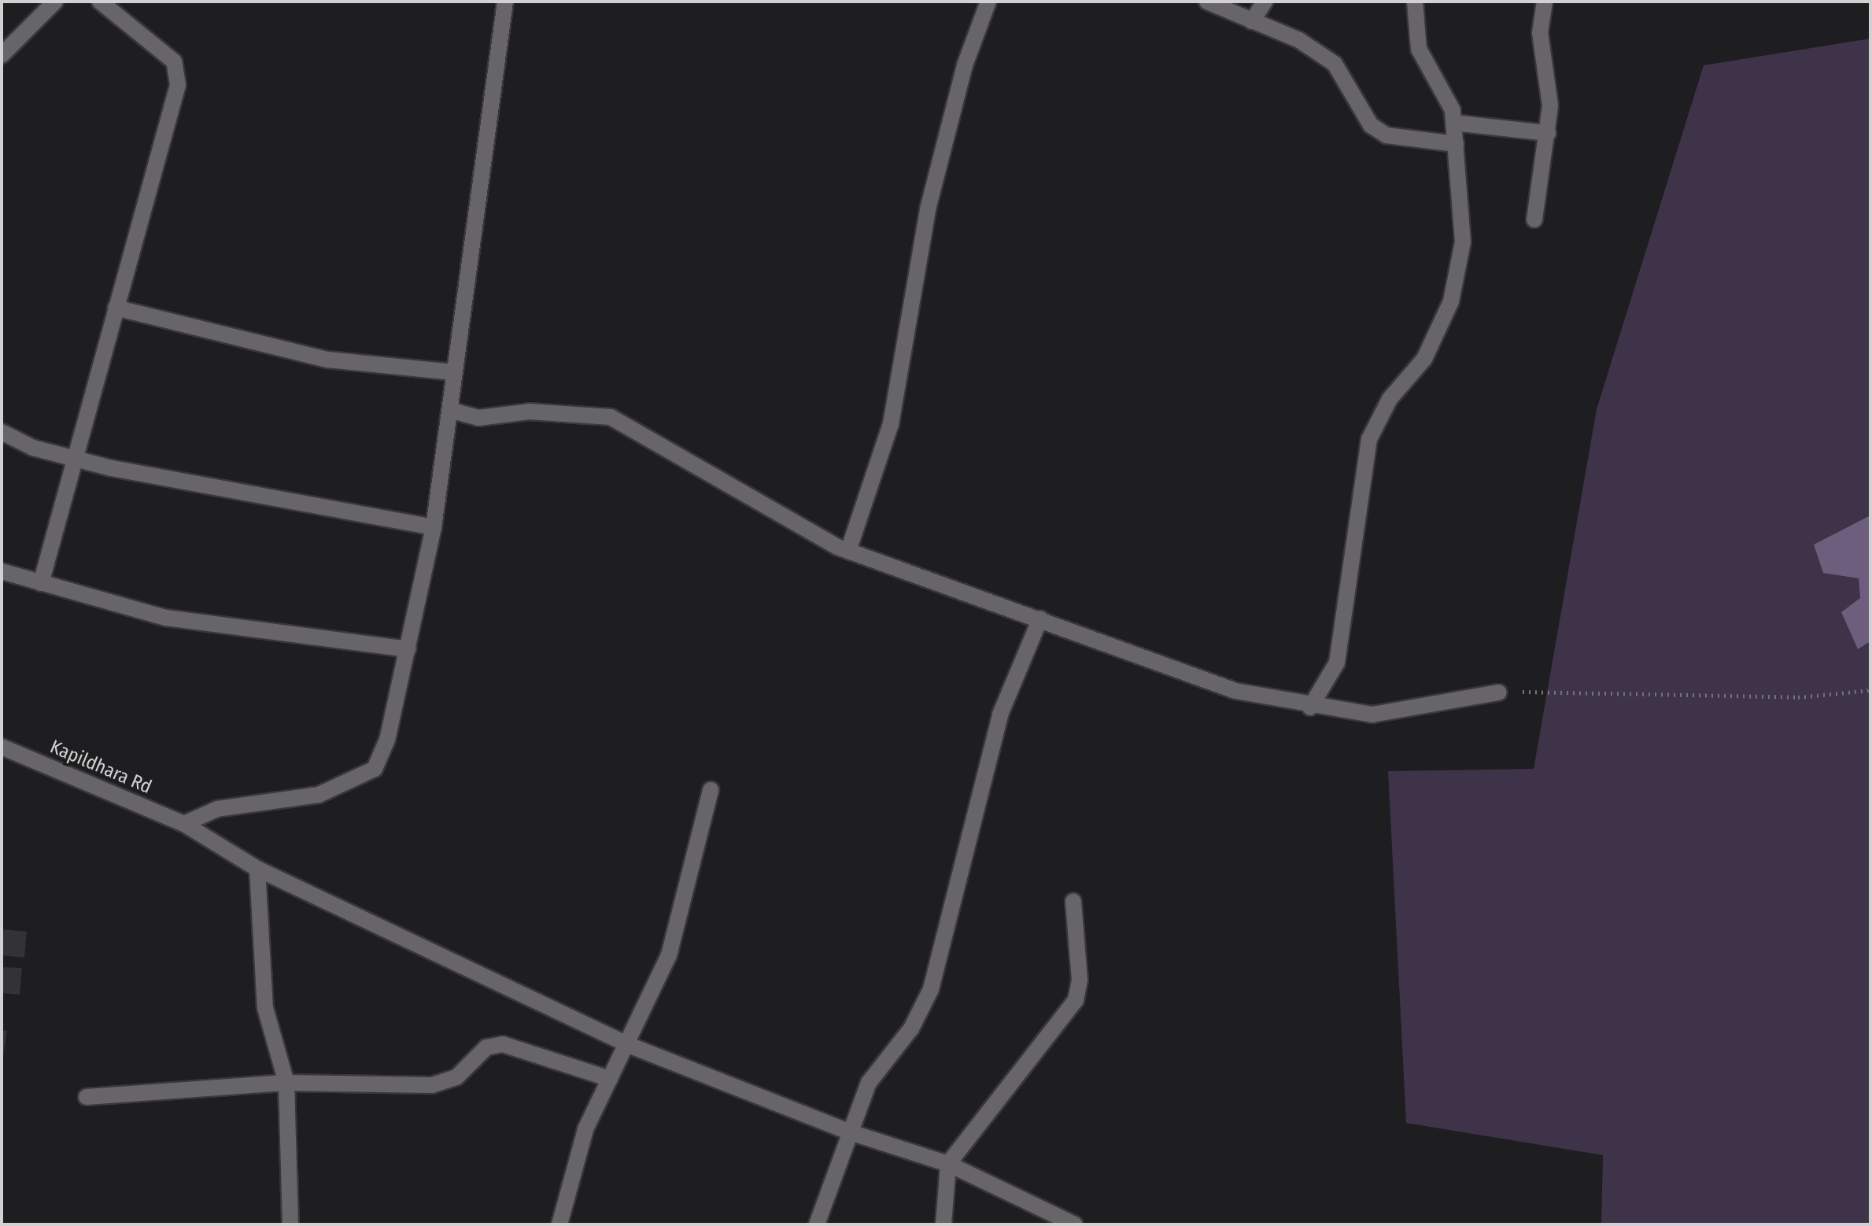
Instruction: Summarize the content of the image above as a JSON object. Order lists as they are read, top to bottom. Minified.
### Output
{"streets":{"street":["Kapildhara Rd"]}}
